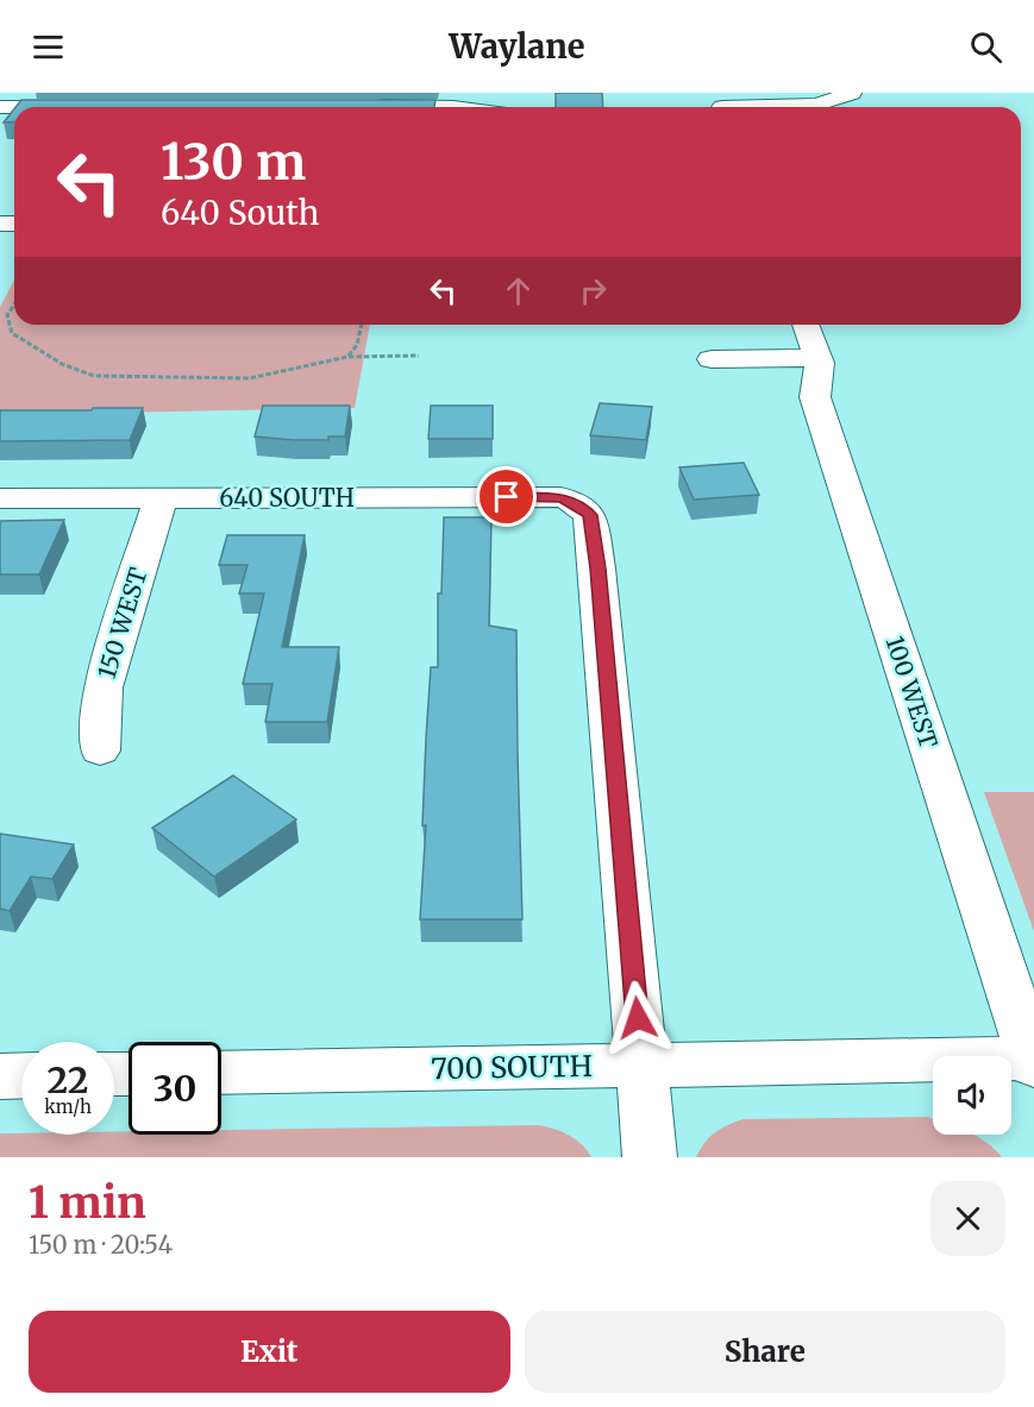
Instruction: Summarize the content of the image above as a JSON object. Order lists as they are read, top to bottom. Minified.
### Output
{"streets":{"street":["640 SOUTH","150 WEST","100 WEST","700 SOUTH"]},"crossings":[["640 SOUTH","150 WEST"],["640 SOUTH","700 SOUTH"],["100 WEST","700 SOUTH"]],"page":{"header":"Waylane","turn":["130 m","640 South"],"speed":"22 km/h","limit":"30","heading":["1 min","150 m · 20:54"],"buttons":["Exit","Share"]}}
